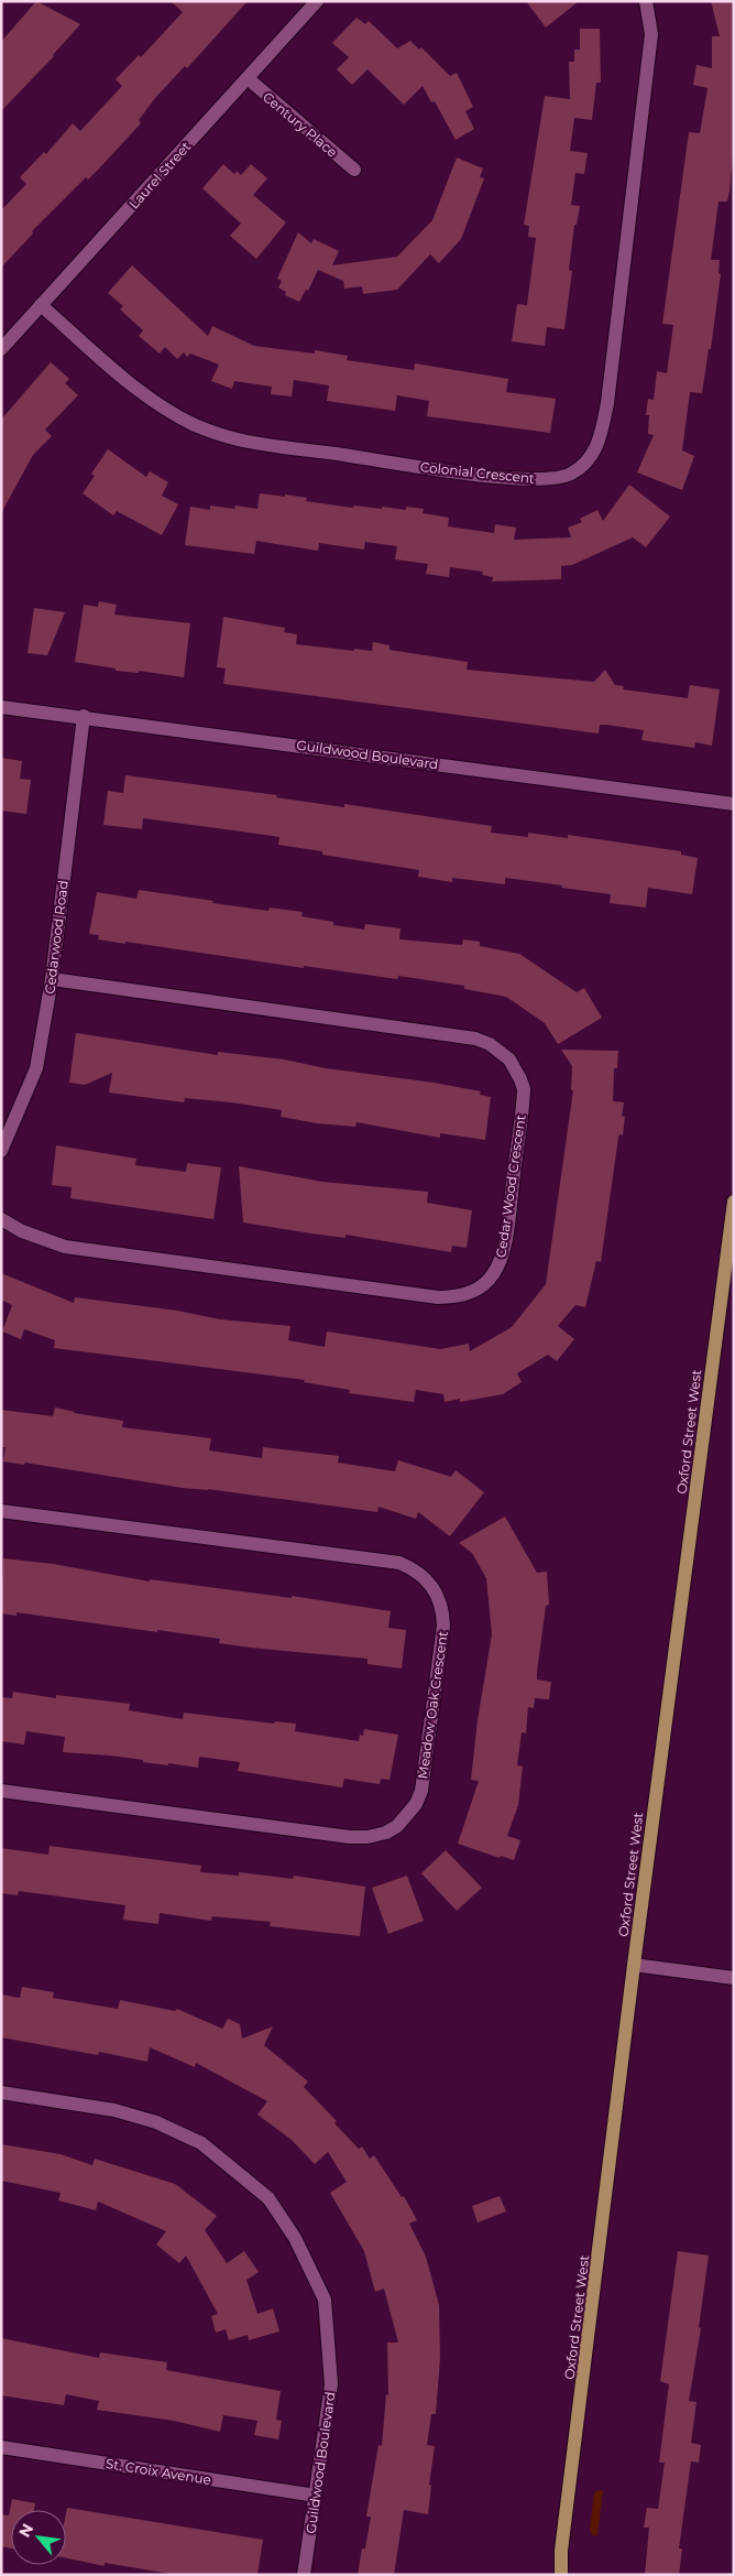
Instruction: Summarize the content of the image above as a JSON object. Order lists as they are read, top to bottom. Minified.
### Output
{"streets":{"main road":["Oxford Street West"],"street":["Century Place","Laurel Street","Colonial Crescent","Guildwood Boulevard","Cedarwood Road","Cedar Wood Crescent","Meadow Oak Crescent","St. Croix Avenue"]},"crossings":[["Century Place","Laurel Street"],["Laurel Street","Colonial Crescent"],["Guildwood Boulevard","Cedarwood Road"],["Guildwood Boulevard","St. Croix Avenue"],["Cedarwood Road","Cedar Wood Crescent"]],"north":"top left"}
